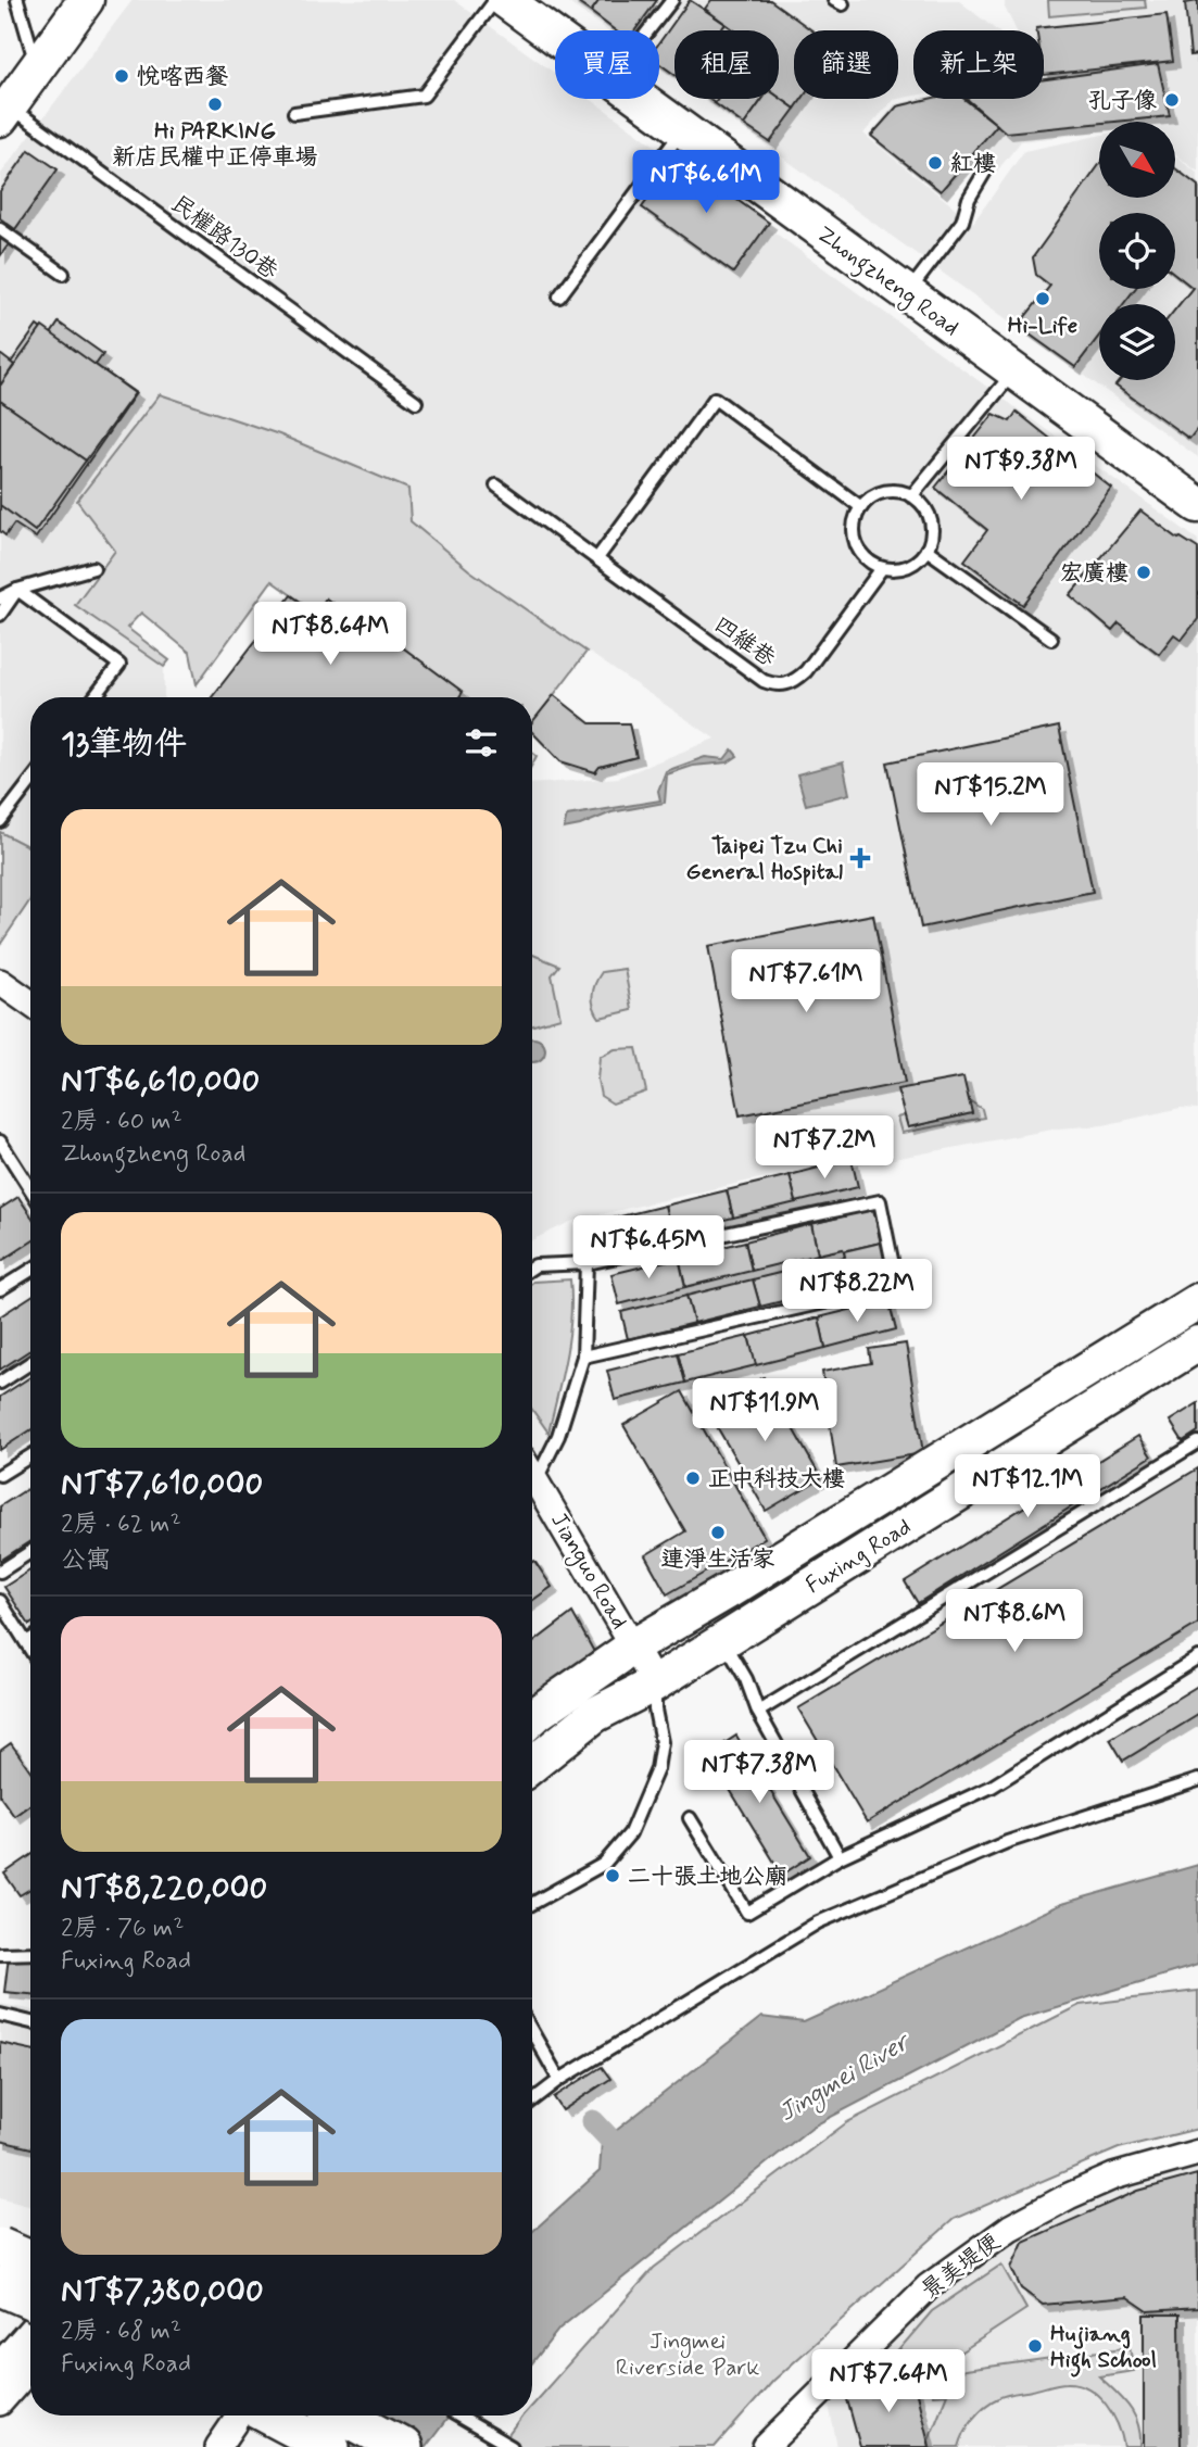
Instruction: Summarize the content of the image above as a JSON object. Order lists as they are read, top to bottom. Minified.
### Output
{"streets":{"main road":["Zhongzheng Road","Fuxing Road"],"street":["Jianguo Road","景美堤便"],"lane":["民權路130巷","四維巷"]},"crossings":[["Fuxing Road","Jianguo Road"]],"water":["Jingmei River"],"parks":["Jingmei Riverside Park"],"places":{"other":["悅喀西餐","孔子像","Hi PARKING 新店民權中正停車場","紅樓","Hi-Life","宏廣樓","正中科技大樓","連淨生活家","二十張土地公廟","Hujiang High School"],"health":["Taipei Tzu Chi General Hospital"]},"north":"bottom right","page":{"chip":["買屋","租屋","篩選","新上架"],"price":["NT$6.61M","NT$9.38M","NT$8.64M","NT$15.2M","NT$7.61M","NT$7.2M","NT$6.45M","NT$8.22M","NT$11.9M","NT$12.1M","NT$8.6M","NT$7.38M","NT$7.64M"],"heading":"13筆物件","list":[{"name":"NT$6,610,000","note":"2房 · 60 m² · Zhongzheng Road"},{"name":"NT$7,610,000","note":"2房 · 62 m² · 公寓"},{"name":"NT$8,220,000","note":"2房 · 76 m² · Fuxing Road"},{"name":"NT$7,380,000","note":"2房 · 68 m² · Fuxing Road"}]}}
